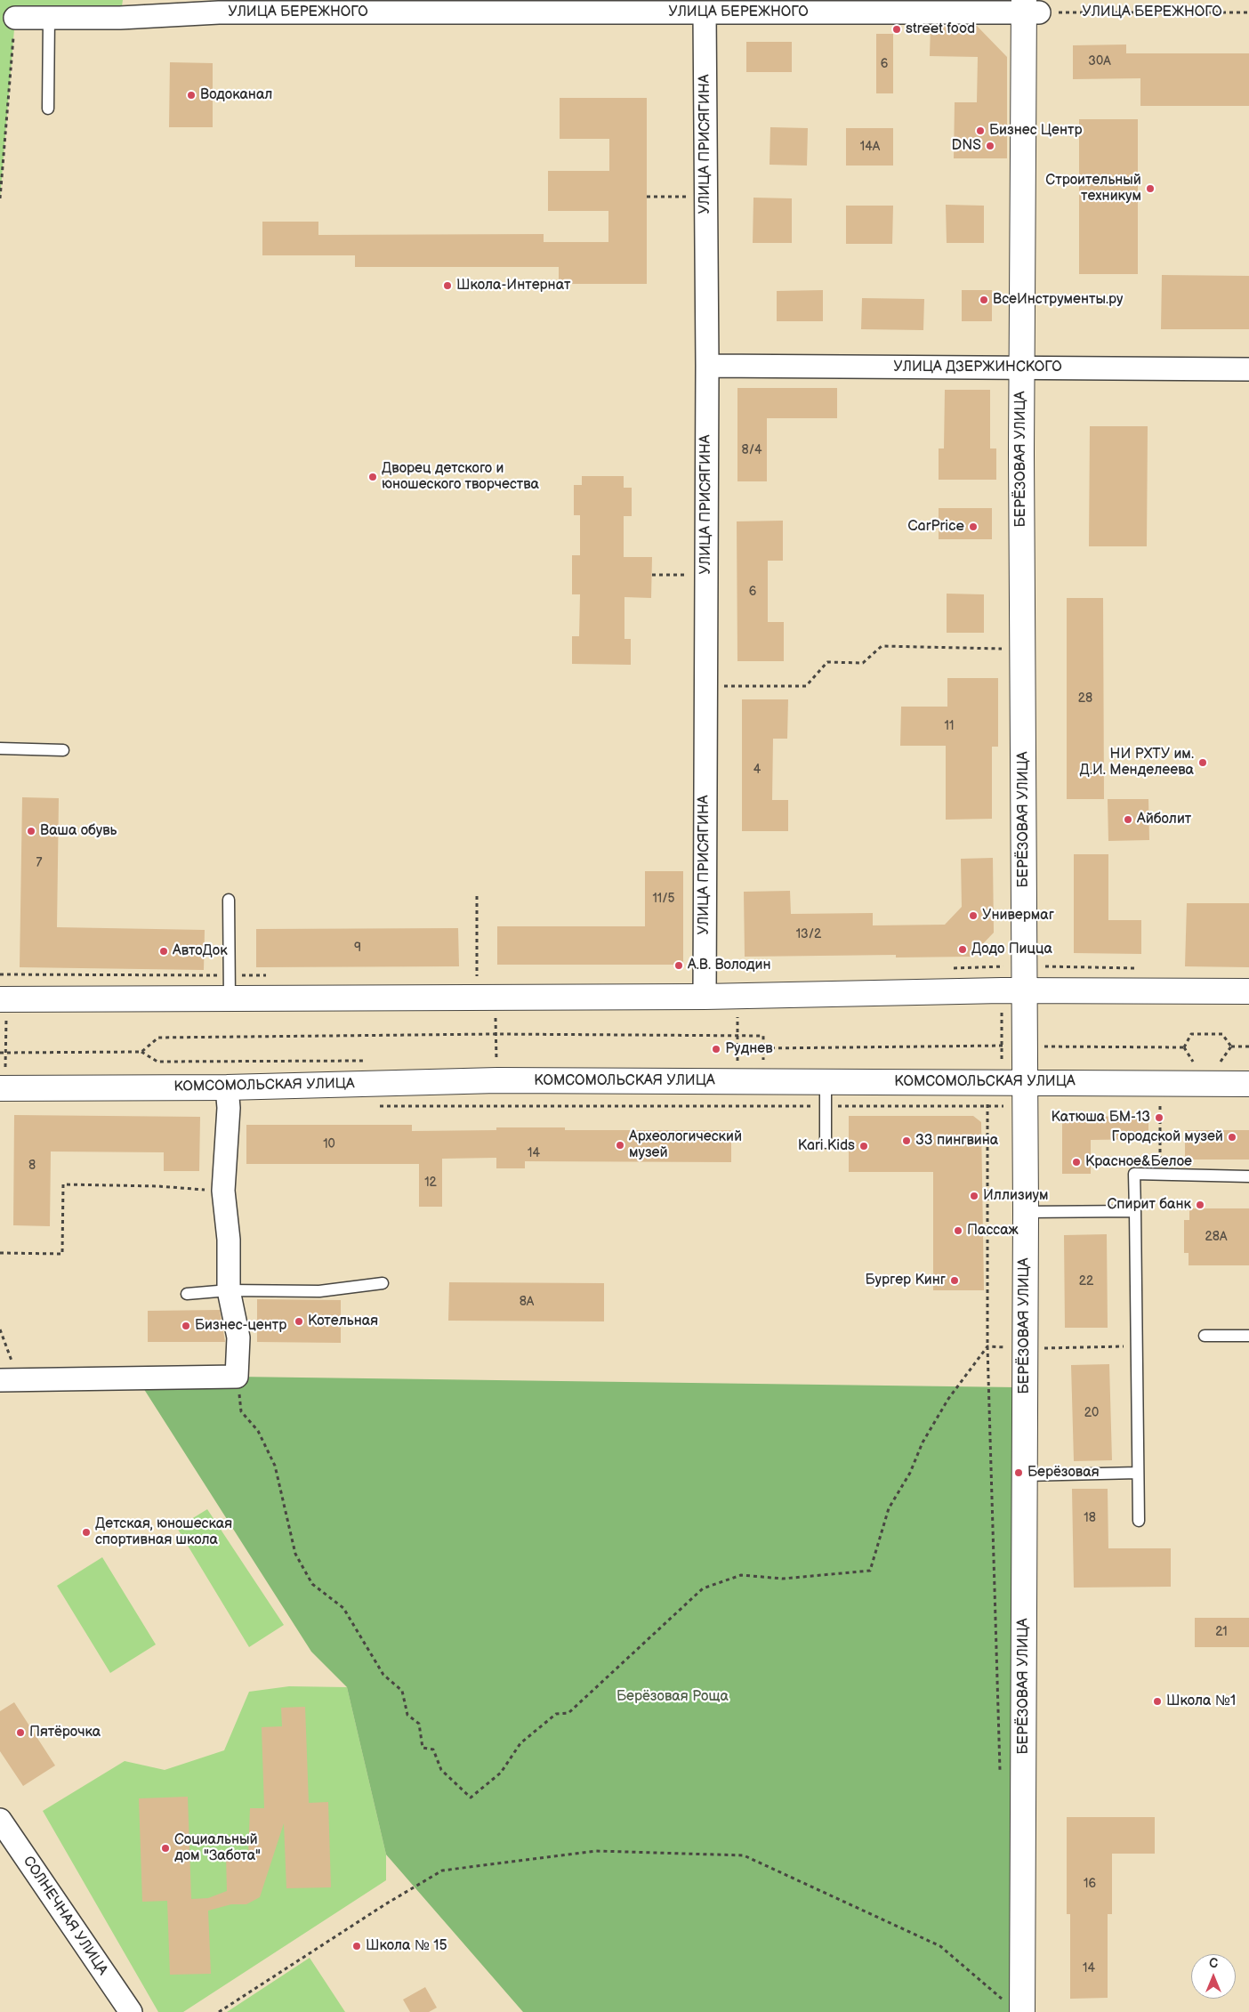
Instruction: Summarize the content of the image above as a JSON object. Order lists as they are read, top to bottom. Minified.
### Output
{"streets":{"main road":["БЕРЁЗОВАЯ УЛИЦА","КОМСОМОЛЬСКАЯ УЛИЦА"],"street":["УЛИЦА БЕРЕЖНОГО","УЛИЦА ПРИСЯГИНА","УЛИЦА ДЗЕРЖИНСКОГО","СОЛНЕЧНАЯ УЛИЦА"]},"crossings":[["УЛИЦА БЕРЕЖНОГО","УЛИЦА ПРИСЯГИНА"],["УЛИЦА БЕРЕЖНОГО","БЕРЁЗОВАЯ УЛИЦА"],["УЛИЦА ПРИСЯГИНА","УЛИЦА ДЗЕРЖИНСКОГО"],["УЛИЦА ДЗЕРЖИНСКОГО","БЕРЁЗОВАЯ УЛИЦА"],["БЕРЁЗОВАЯ УЛИЦА","КОМСОМОЛЬСКАЯ УЛИЦА"]],"parks":["Берёзовая Роща"],"places":["street food","Водоканал","Бизнес Центр","DNS","Строительный техникум","Школа-Интернат","ВсеИнструменты.ру","Дворец детского и юношеского творчества","CarPrice","НИ РХТУ им. Д.И. Менделеева","Айболит","Ваша обувь","Универмаг","Додо Пицца","АвтоДок","А.В. Володин","Руднев","Катюша БМ-13","Городской музей","33 пингвина","Археологический музей","Kari Kids","Красное&Белое","Иллизиум","Спирит банк","Пассаж","Бургер Кинг","Котельная","Бизнес-центр","Берёзовая","Детская, юношеская спортивная школа","Школа №1","Пятёрочка","Социальный дом \"Забота\"","Школа № 15"],"house_numbers":["30А","6","14А","8/4","6","28","11","4","7","11/5","13/2","9","10","14","8","12","28А","22","8А","20","18","21","16","14"],"north":"top"}
